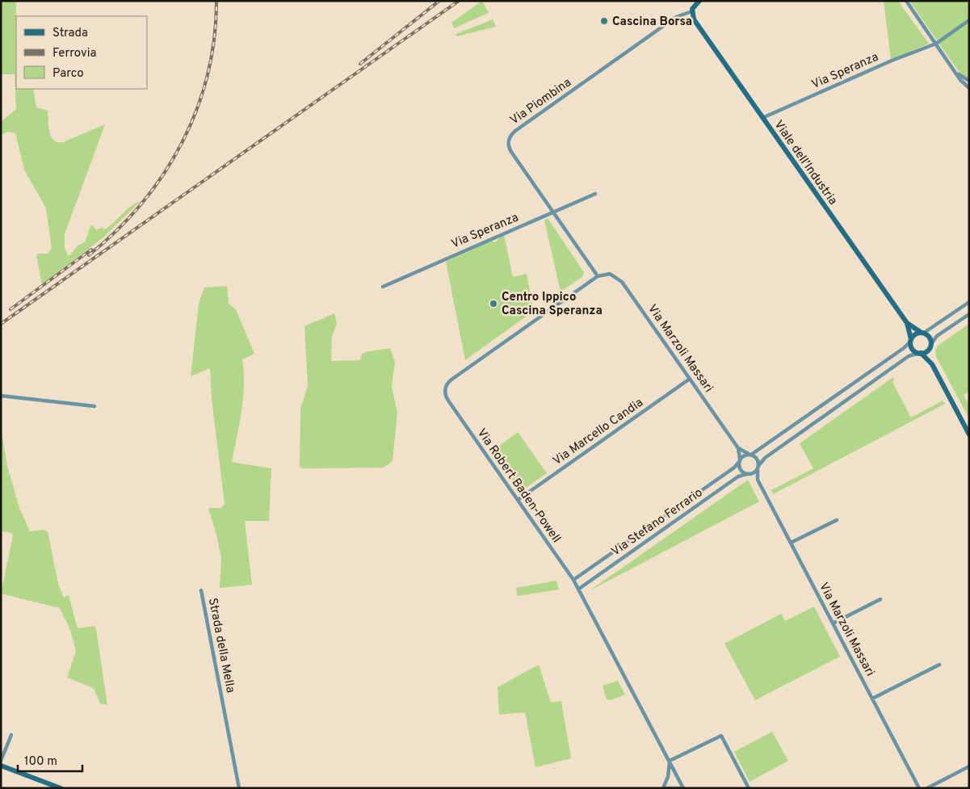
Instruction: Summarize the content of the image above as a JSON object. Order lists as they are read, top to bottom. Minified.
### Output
{"streets":{"street":["Via Speranza","Via Piombina","Viale dell'Industria","Via Marzoli Massari","Via Marcello Candia","Via Robert Baden-Powell","Via Stefano Ferrario","Strada della Mella"]},"crossings":[["Via Speranza","Via Piombina"],["Via Speranza","Viale dell'Industria"],["Via Piombina","Viale dell'Industria"],["Via Piombina","Via Marzoli Massari"],["Via Piombina","Via Robert Baden-Powell"],["Via Marzoli Massari","Via Marcello Candia"],["Via Marzoli Massari","Via Robert Baden-Powell"],["Via Marzoli Massari","Via Stefano Ferrario"],["Via Marcello Candia","Via Robert Baden-Powell"],["Via Robert Baden-Powell","Via Stefano Ferrario"]],"places":["Cascina Borsa","Centro Ippico Cascina Speranza"],"legend":["Strada","Ferrovia","Parco"],"scale_bar":"100 m"}
